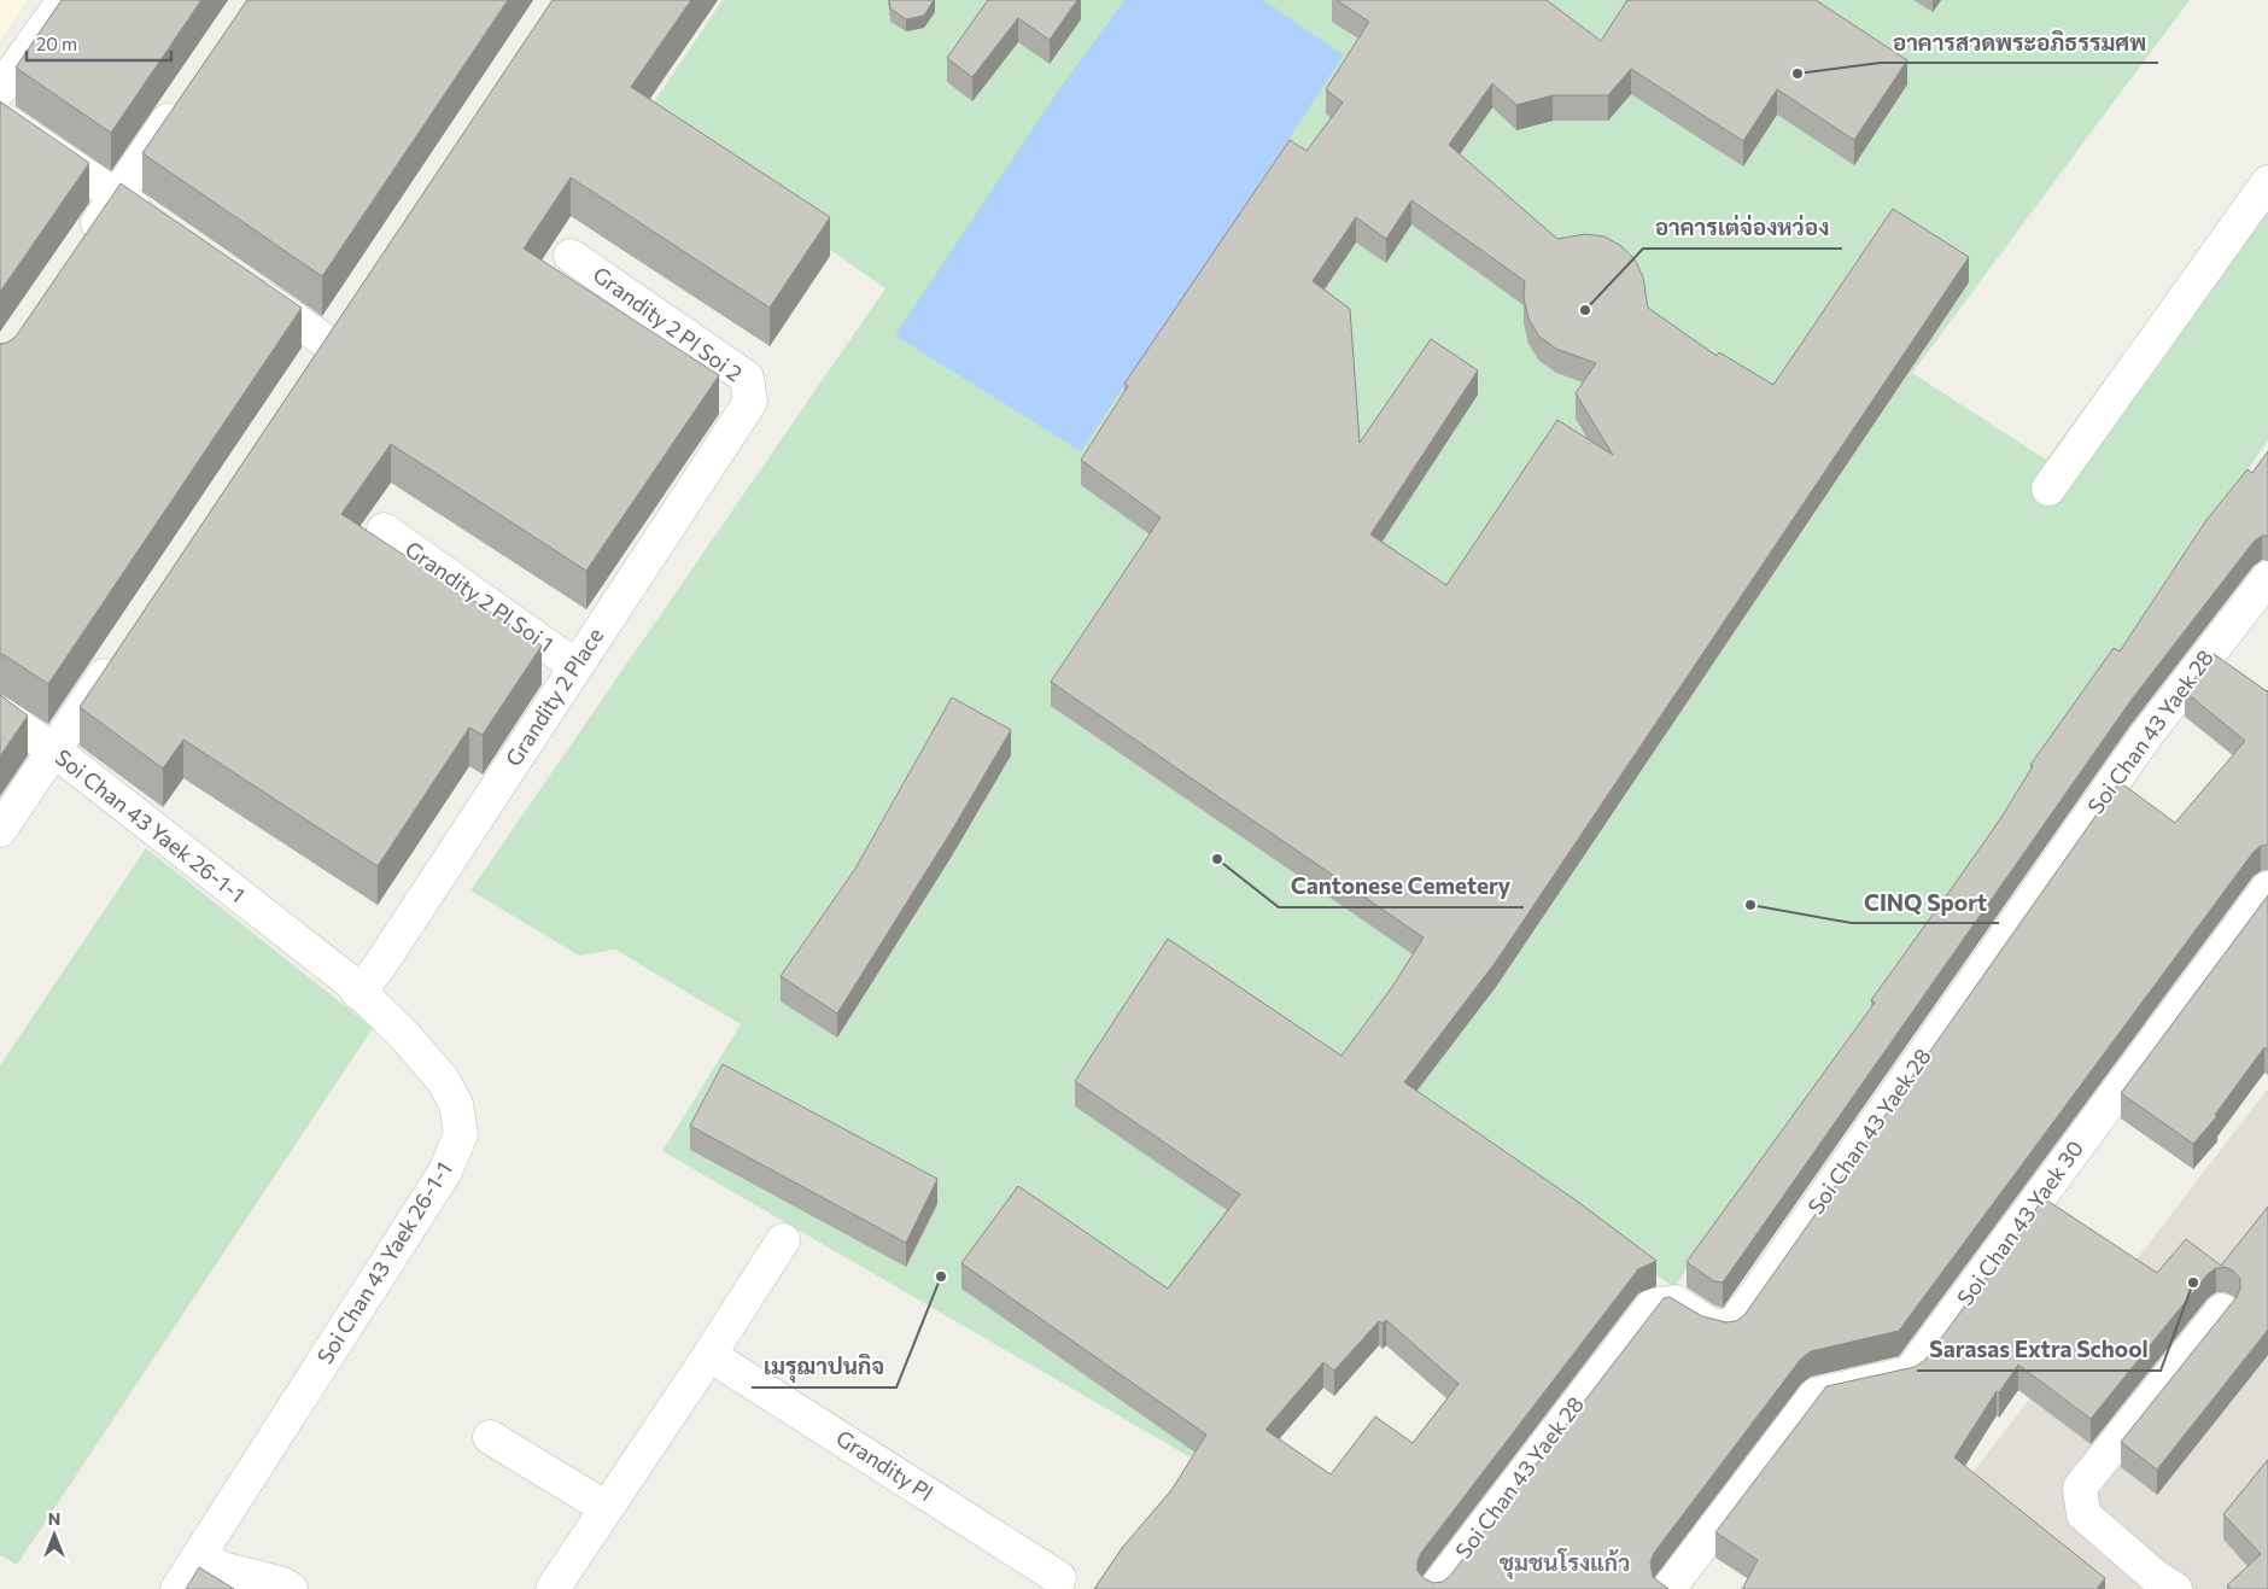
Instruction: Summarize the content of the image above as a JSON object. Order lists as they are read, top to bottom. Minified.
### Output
{"streets":{"street":["Grandity 2 Pl Soi 2","Grandity 2 Pl Soi 1","Grandity 2 Place","Soi Chan 43 Yaek 28","Soi Chan 43 Yaek 26-1-1","Soi Chan 43 Yaek 30","Grandity Pl"]},"crossings":[["Grandity 2 Pl Soi 2","Grandity 2 Place"],["Grandity 2 Pl Soi 1","Grandity 2 Place"],["Grandity 2 Place","Soi Chan 43 Yaek 26-1-1"]],"districts":["ชุมชนโรงแก้ว"],"places":["อาคารสวดพระอภิธรรมศพ","อาคารเต่จ่องหว่อง","Cantonese Cemetery","CINQ Sport","เมรุฌาปนกิจ","Sarasas Extra School"],"scale_bar":"20 m","north":"top"}
